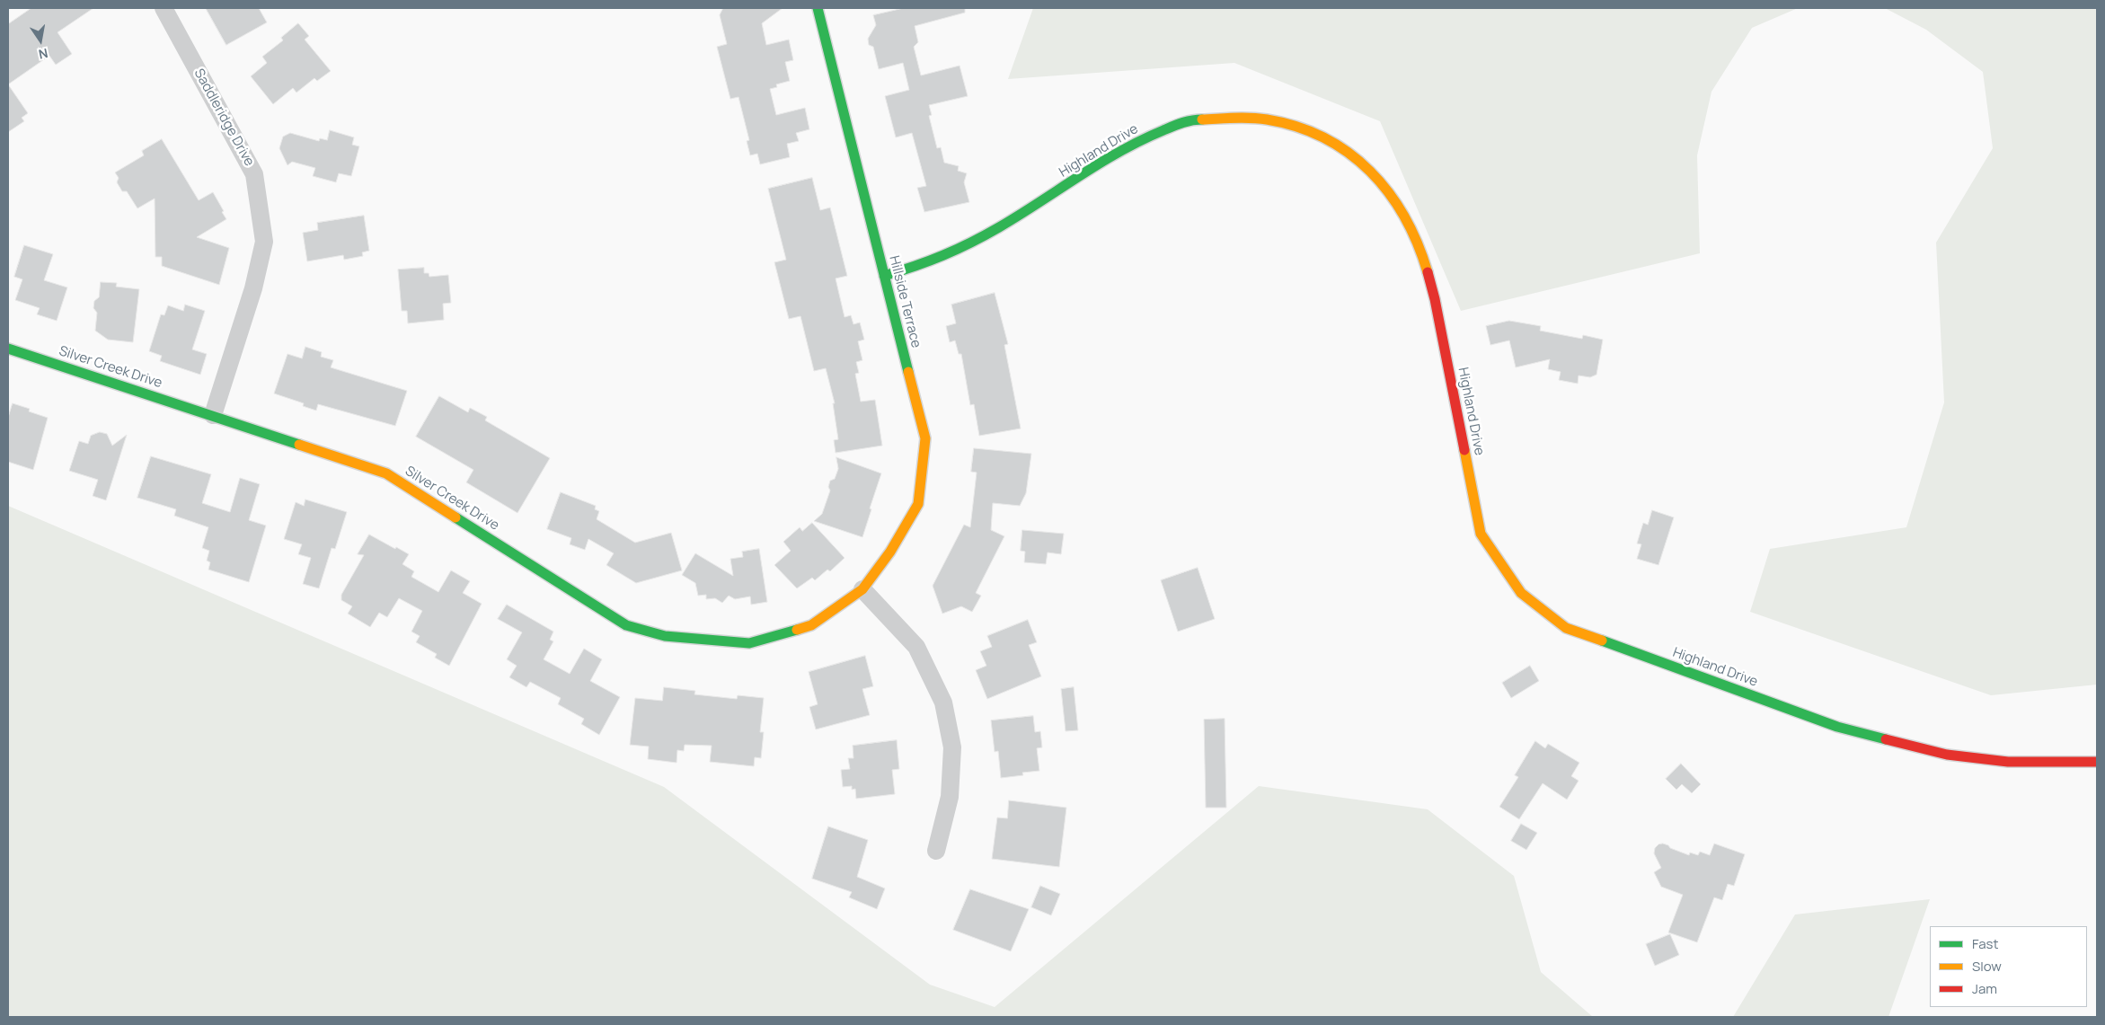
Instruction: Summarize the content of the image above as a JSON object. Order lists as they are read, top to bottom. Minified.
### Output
{"streets":{"street":["Saddleridge Drive","Highland Drive","Hillside Terrace","Silver Creek Drive"]},"crossings":[["Saddleridge Drive","Silver Creek Drive"],["Highland Drive","Hillside Terrace"],["Hillside Terrace","Silver Creek Drive"]],"legend":["Fast","Slow","Jam"],"north":"bottom"}
